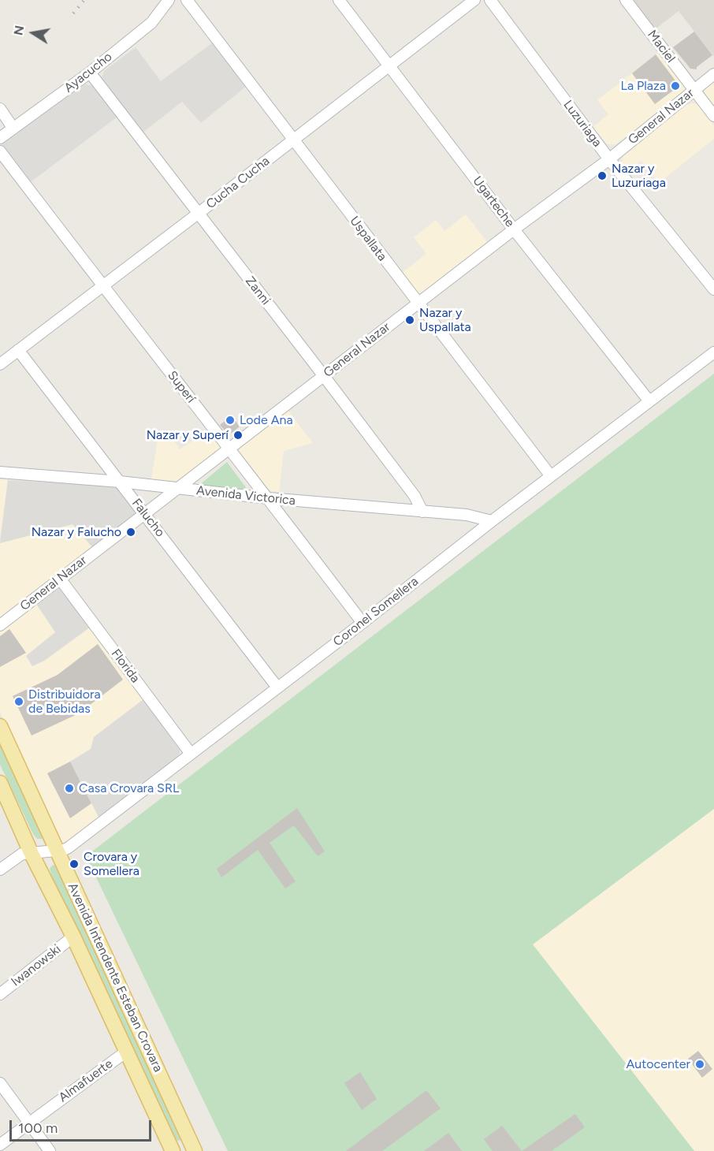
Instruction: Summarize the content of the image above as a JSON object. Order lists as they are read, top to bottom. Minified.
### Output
{"streets":{"main road":["Avenida Intendente Esteban Crovara"],"street":["Maciel","Ayacucho","General Nazar","Luzuriaga","Cucha Cucha","Ugarteche","Uspallata","Zanni","Superí","Avenida Victorica","Falucho","Coronel Somellera","Florida","Iwanowski","Almafuerte"]},"crossings":[["Maciel","General Nazar"],["Ayacucho","Zanni"],["General Nazar","Luzuriaga"],["General Nazar","Ugarteche"],["General Nazar","Uspallata"],["General Nazar","Zanni"],["General Nazar","Superí"],["General Nazar","Avenida Victorica"],["General Nazar","Falucho"],["General Nazar","Florida"],["Cucha Cucha","Ugarteche"],["Cucha Cucha","Uspallata"],["Cucha Cucha","Zanni"],["Cucha Cucha","Superí"],["Cucha Cucha","Falucho"],["Ugarteche","Coronel Somellera"],["Uspallata","Coronel Somellera"],["Zanni","Avenida Victorica"],["Superí","Avenida Victorica"],["Superí","Coronel Somellera"],["Avenida Victorica","Falucho"],["Avenida Victorica","Coronel Somellera"],["Falucho","Coronel Somellera"],["Coronel Somellera","Florida"],["Coronel Somellera","Avenida Intendente Esteban Crovara"],["Iwanowski","Avenida Intendente Esteban Crovara"],["Avenida Intendente Esteban Crovara","Almafuerte"]],"places":["La Plaza","Nazar y Luzuriaga","Nazar y Uspallata","Lode Ana","Nazar y Superí","Nazar y Falucho","Distribuidora de Bebidas","Casa Crovara SRL","Crovara y Somellera","Autocenter"],"scale_bar":"100 m","north":"left"}
